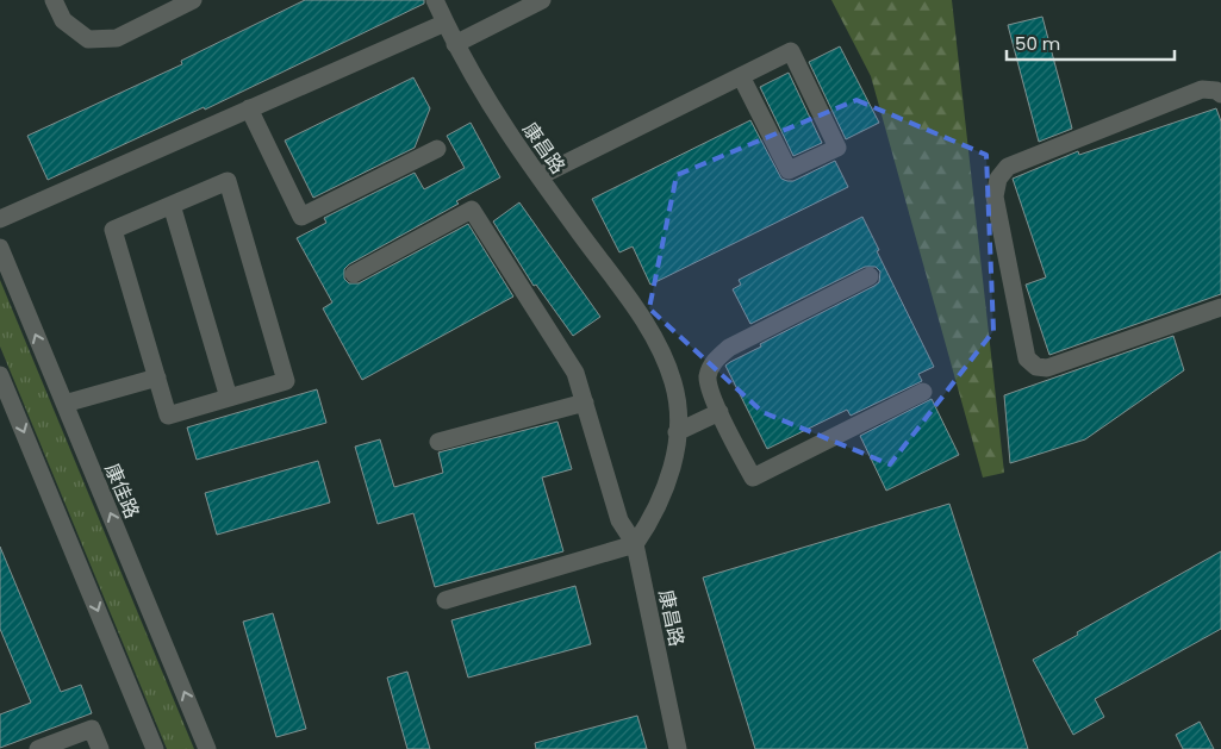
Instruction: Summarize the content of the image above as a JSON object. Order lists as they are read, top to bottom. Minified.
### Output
{"streets":{"street":["康昌路","康佳路"]},"scale_bar":"50 m"}
